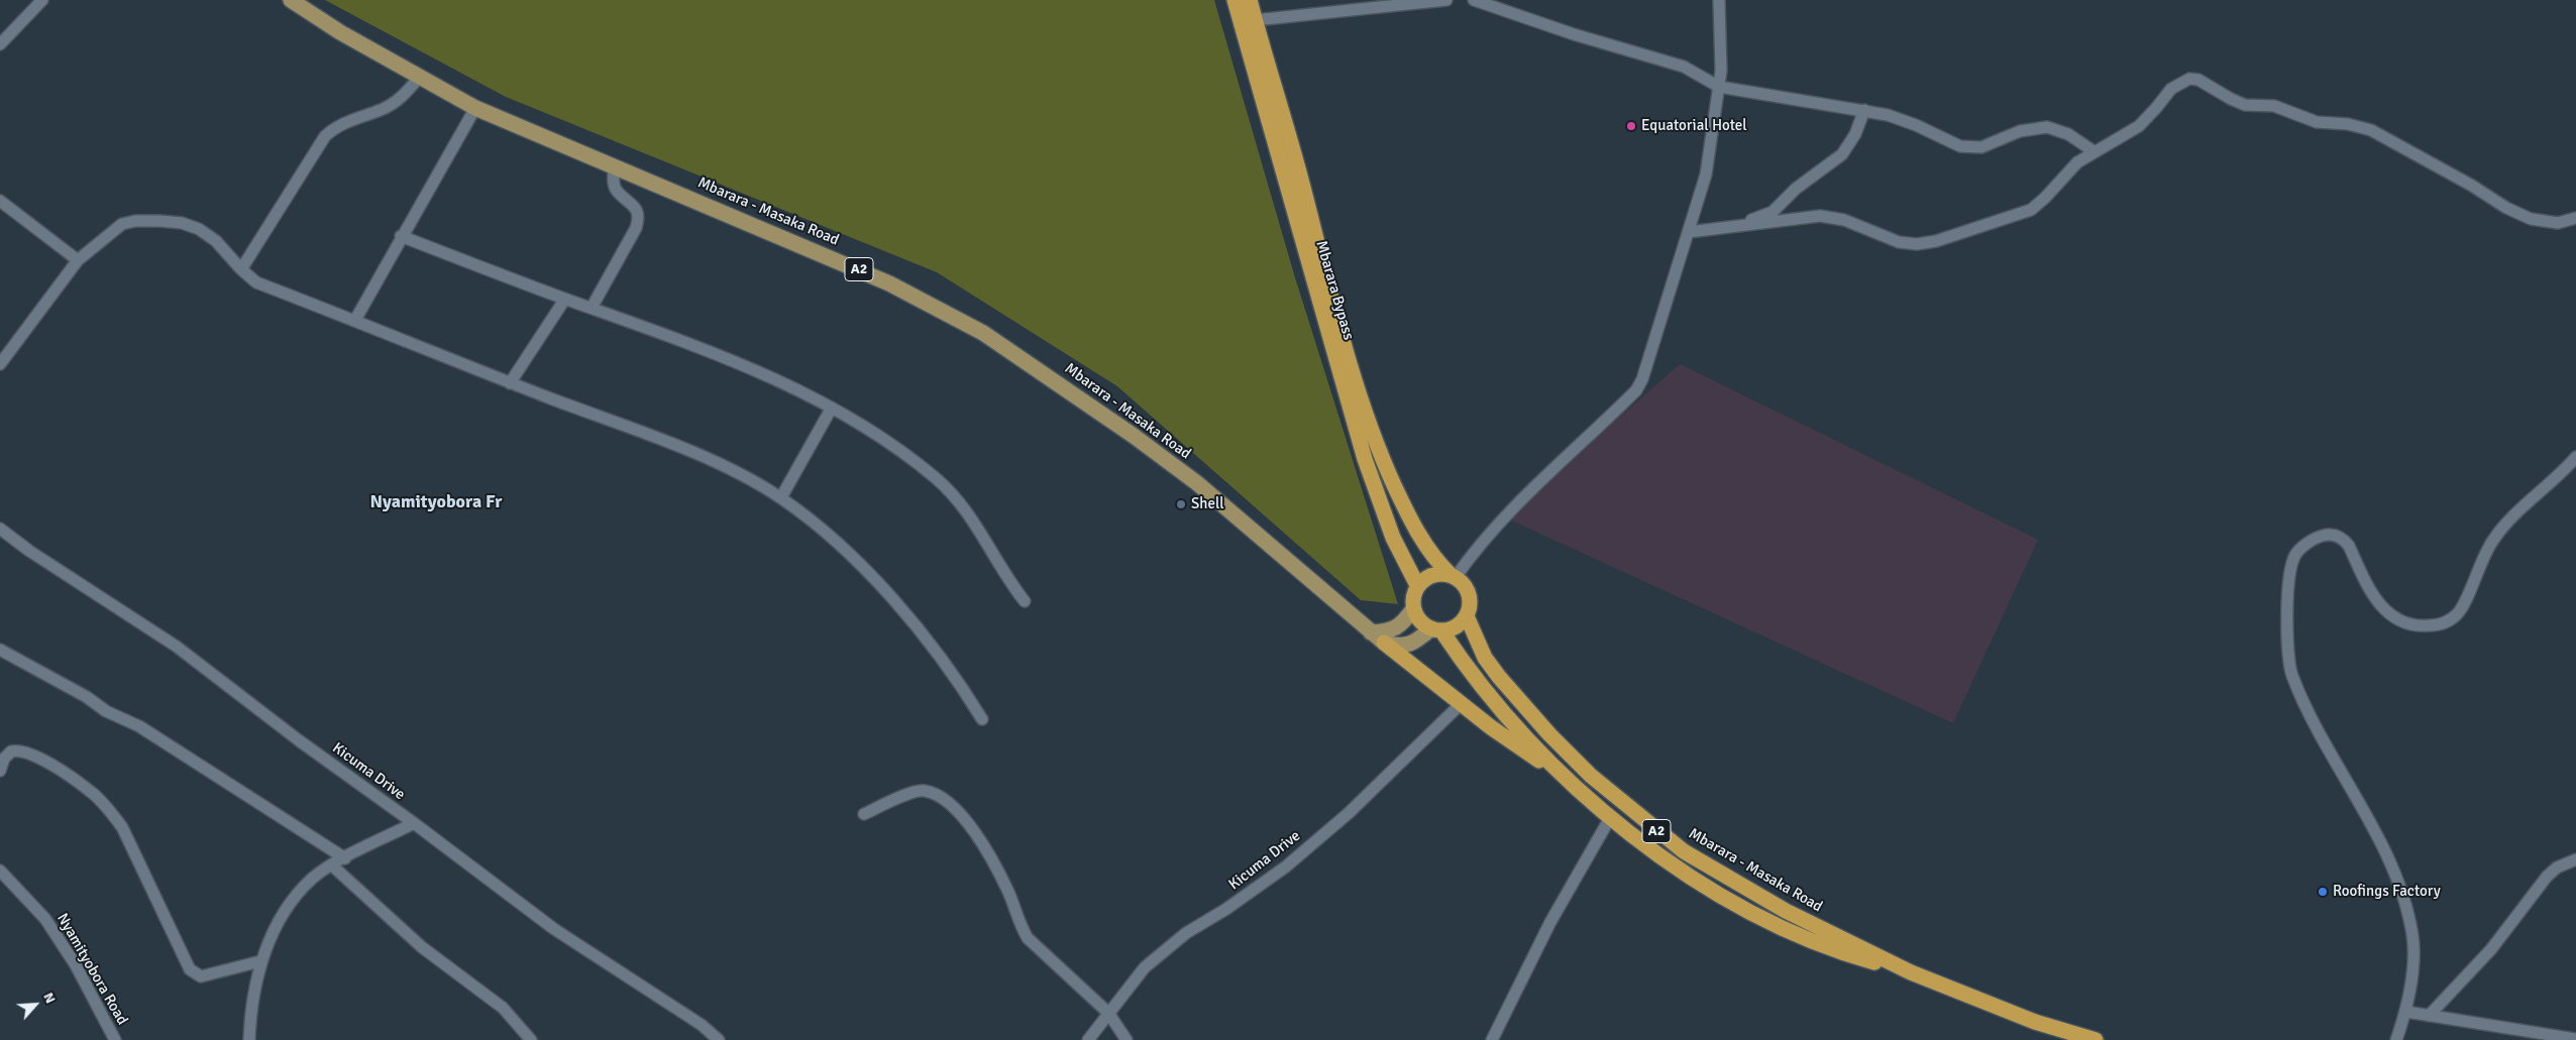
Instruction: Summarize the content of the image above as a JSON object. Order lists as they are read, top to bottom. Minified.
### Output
{"streets":{"highway":["Mbarara - Masaka Road","A2","Mbarara Bypass"],"street":["Kicuma Drive","Nyamityobora Road"]},"crossings":[["Mbarara - Masaka Road","A2"],["Mbarara - Masaka Road","Mbarara Bypass"],["A2","Mbarara Bypass"],["A2","Kicuma Drive"]],"districts":["Nyamityobora Fr"],"places":["Equatorial Hotel","Shell","Roofings Factory"],"north":"top right"}
